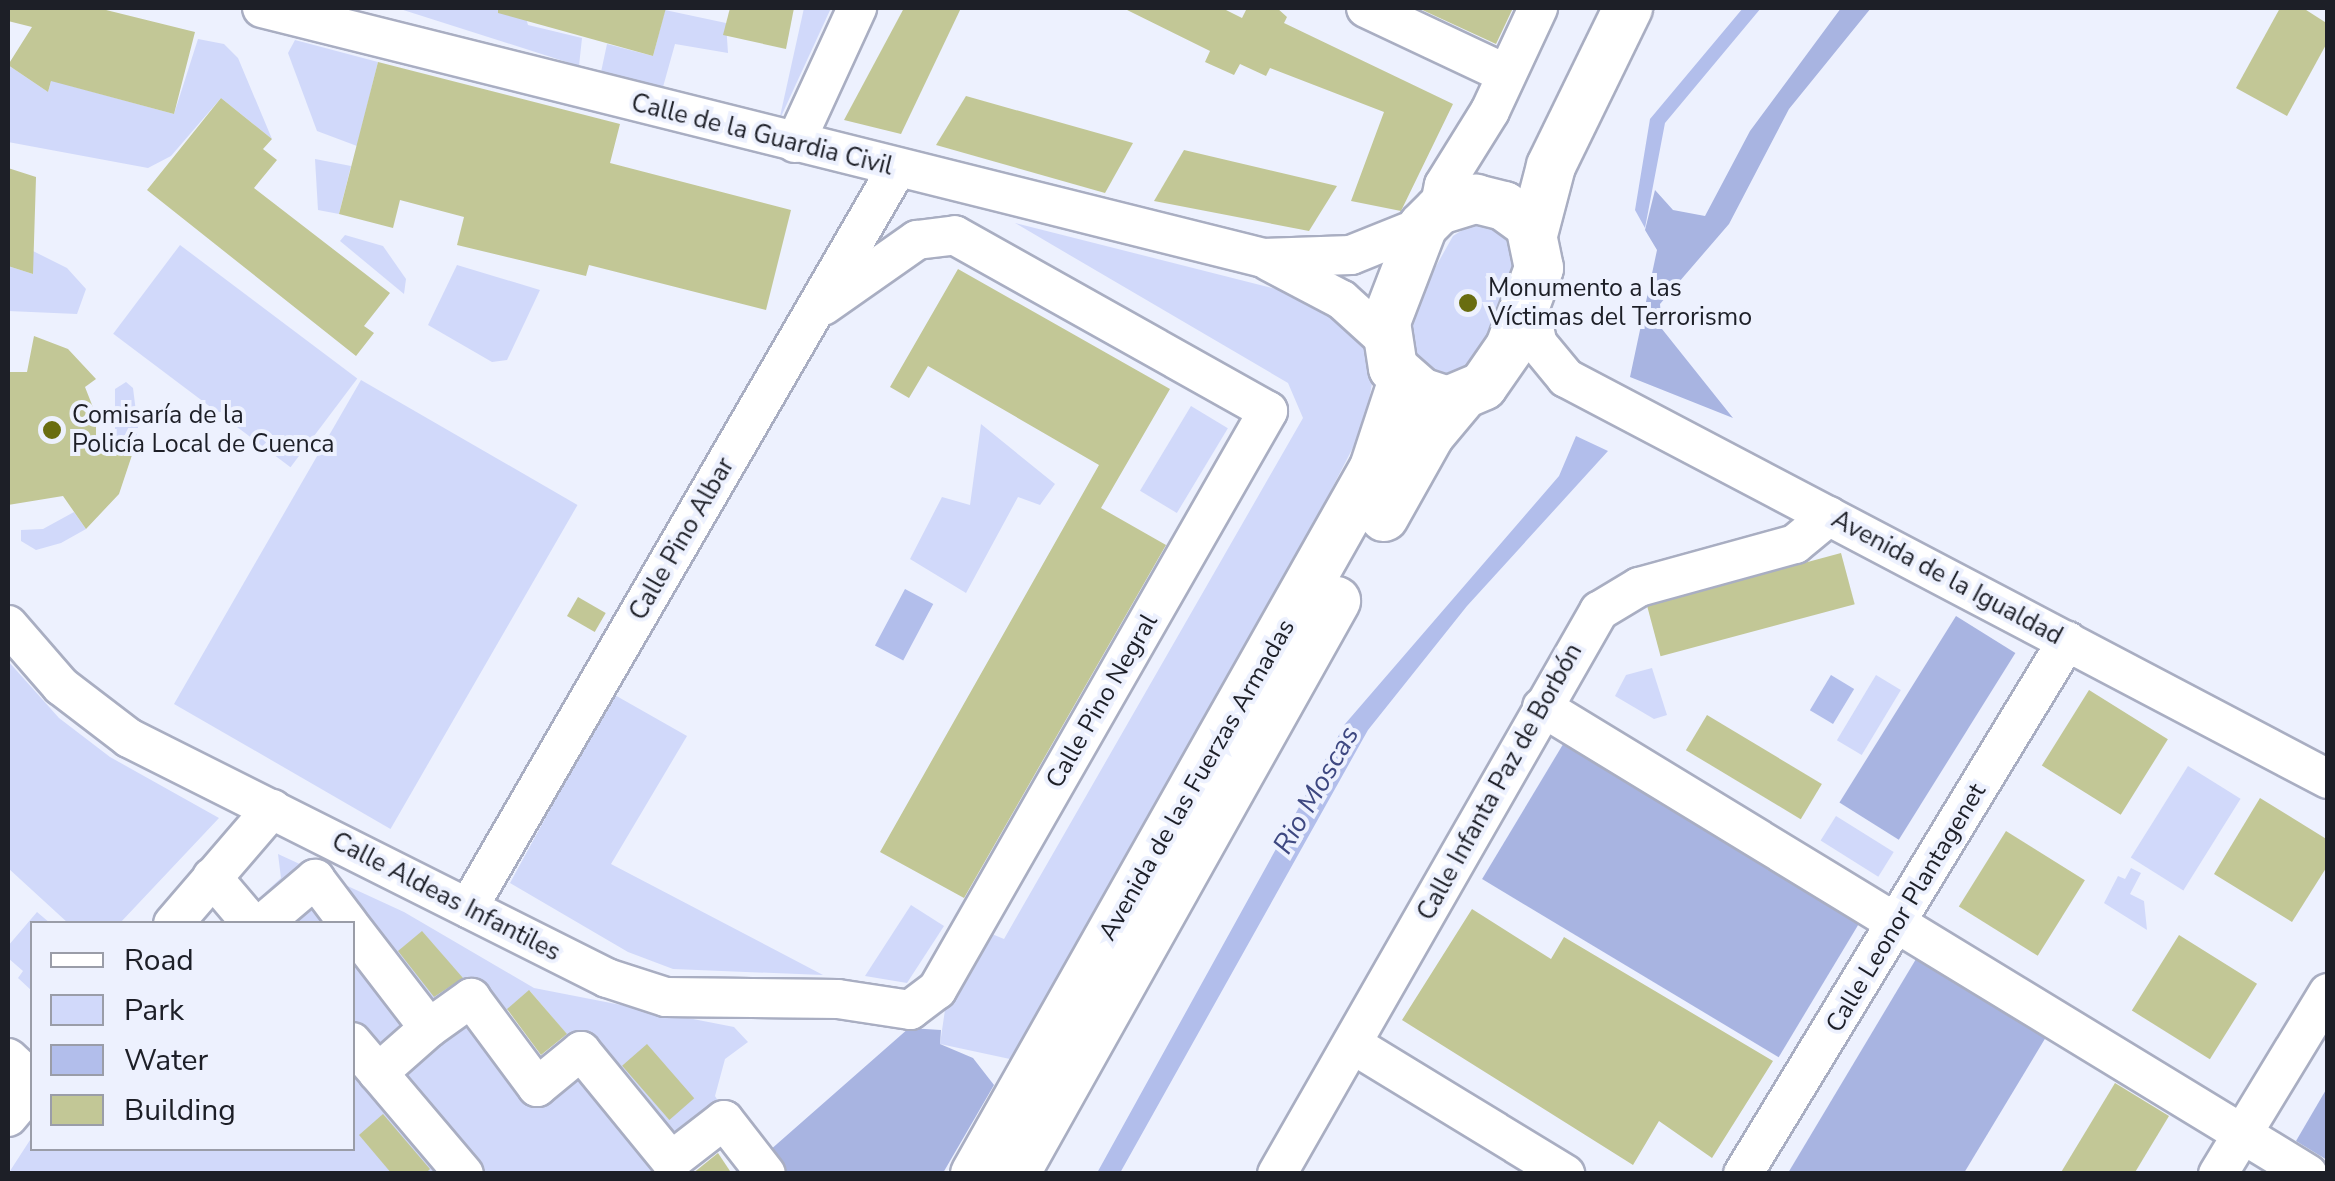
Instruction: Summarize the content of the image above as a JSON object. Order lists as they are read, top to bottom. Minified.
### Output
{"streets":{"main road":["Avenida de las Fuerzas Armadas"],"street":["Calle de la Guardia Civil","Calle Pino Albar","Avenida de la Igualdad","Calle Pino Negral","Calle Infanta Paz de Borbón","Calle Aldeas Infantiles","Calle Leonor Plantagenet"]},"crossings":[["Calle de la Guardia Civil","Calle Pino Albar"],["Calle de la Guardia Civil","Avenida de la Igualdad"],["Calle de la Guardia Civil","Avenida de las Fuerzas Armadas"],["Calle Pino Albar","Calle Aldeas Infantiles"],["Avenida de la Igualdad","Avenida de las Fuerzas Armadas"],["Avenida de la Igualdad","Calle Infanta Paz de Borbón"],["Avenida de la Igualdad","Calle Leonor Plantagenet"],["Calle Pino Negral","Calle Aldeas Infantiles"]],"water":["Rio Moscas"],"places":["Monumento a las Víctimas del Terrorismo","Comisaría de la Policía Local de Cuenca"],"legend":["Road","Park","Water","Building"]}
